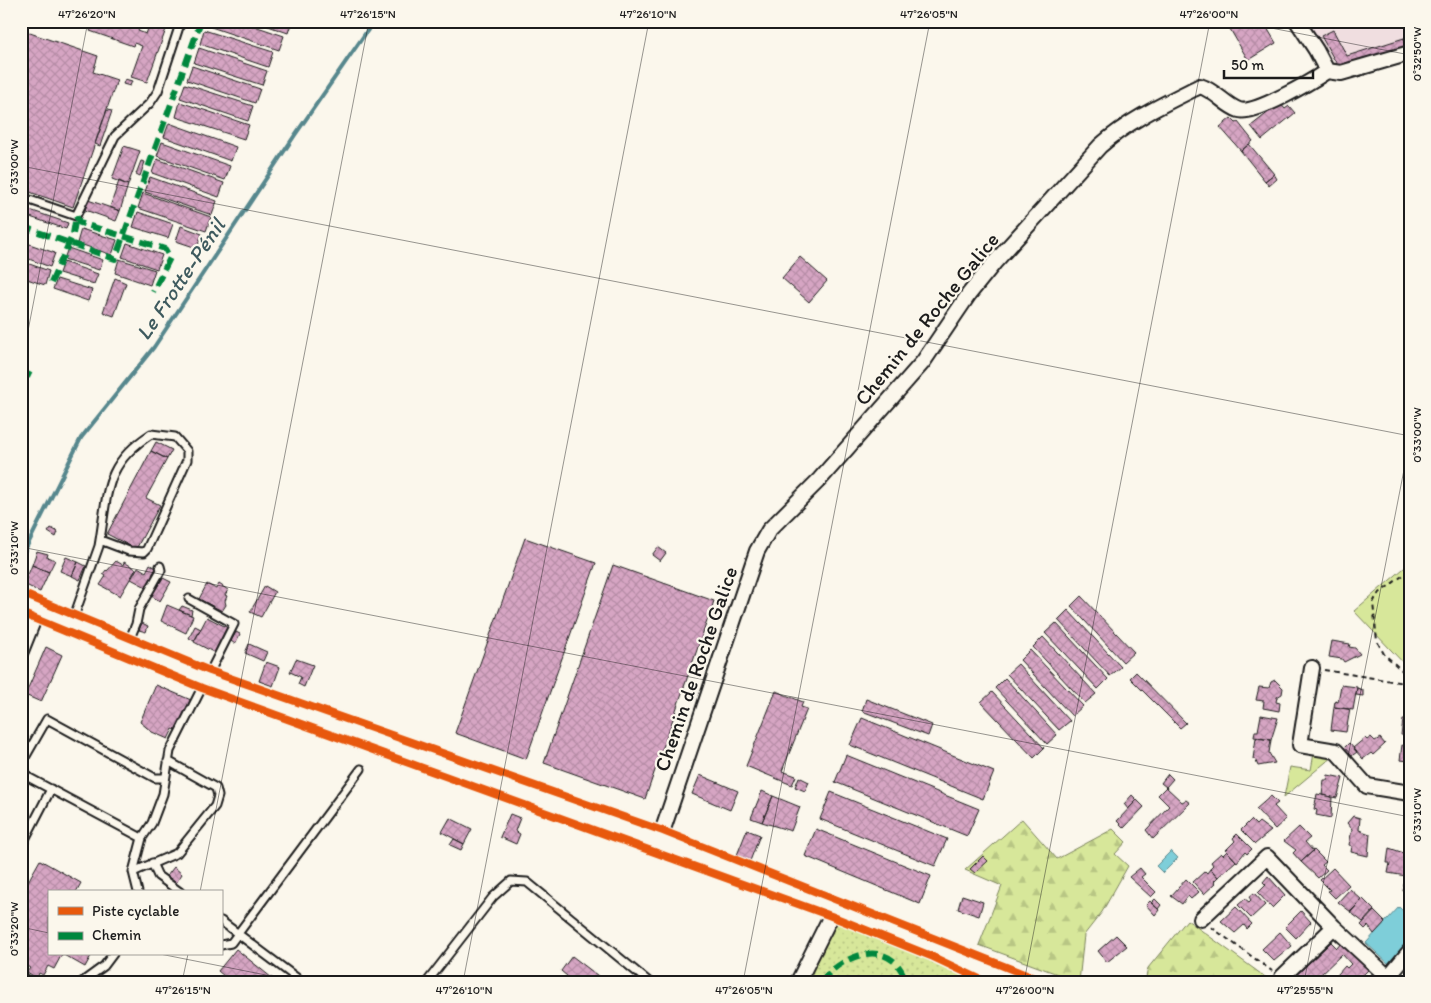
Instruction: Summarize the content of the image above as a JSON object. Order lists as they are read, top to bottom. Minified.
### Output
{"streets":{"street":["Chemin de Roche Galice"]},"water":["Le Frotte-Pénil"],"legend":["Piste cyclable","Chemin"],"scale_bar":"50 m","coordinates":["47°26'20\"N","47°26'15\"N","47°26'10\"N","47°26'05\"N","47°26'00\"N","0°32'50\"W","0°33'00\"W","0°33'10\"W","0°33'20\"W","47°25'55\"N"]}
